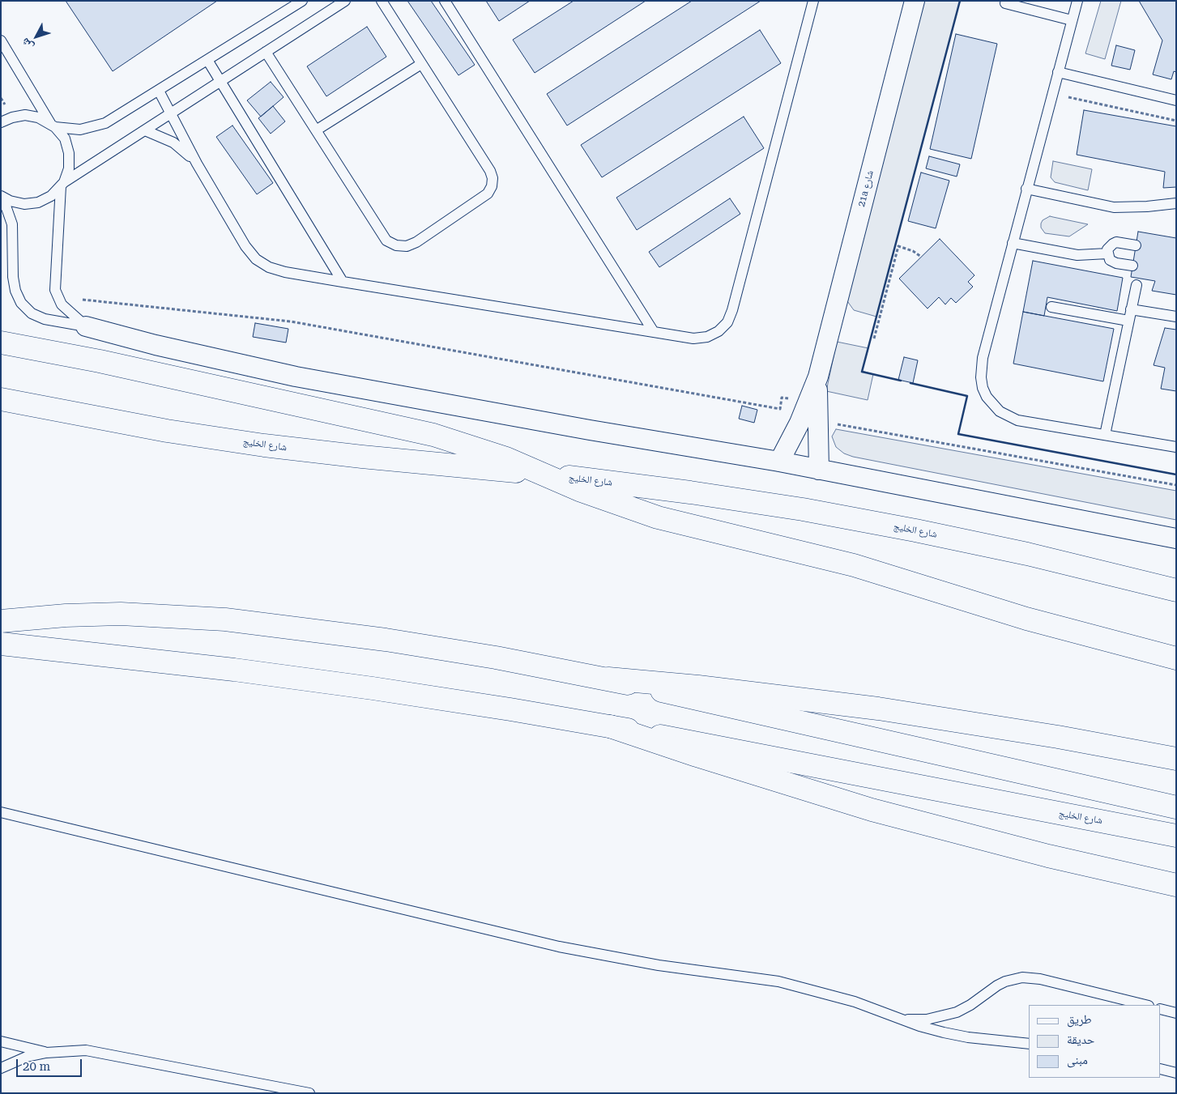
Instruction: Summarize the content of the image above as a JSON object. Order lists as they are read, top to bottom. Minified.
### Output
{"streets":{"main road":["شارع الخليج"],"street":["21a شارع"]},"legend":["طريق","حديقة","مبنى"],"scale_bar":"20 m","north":"bottom left"}
